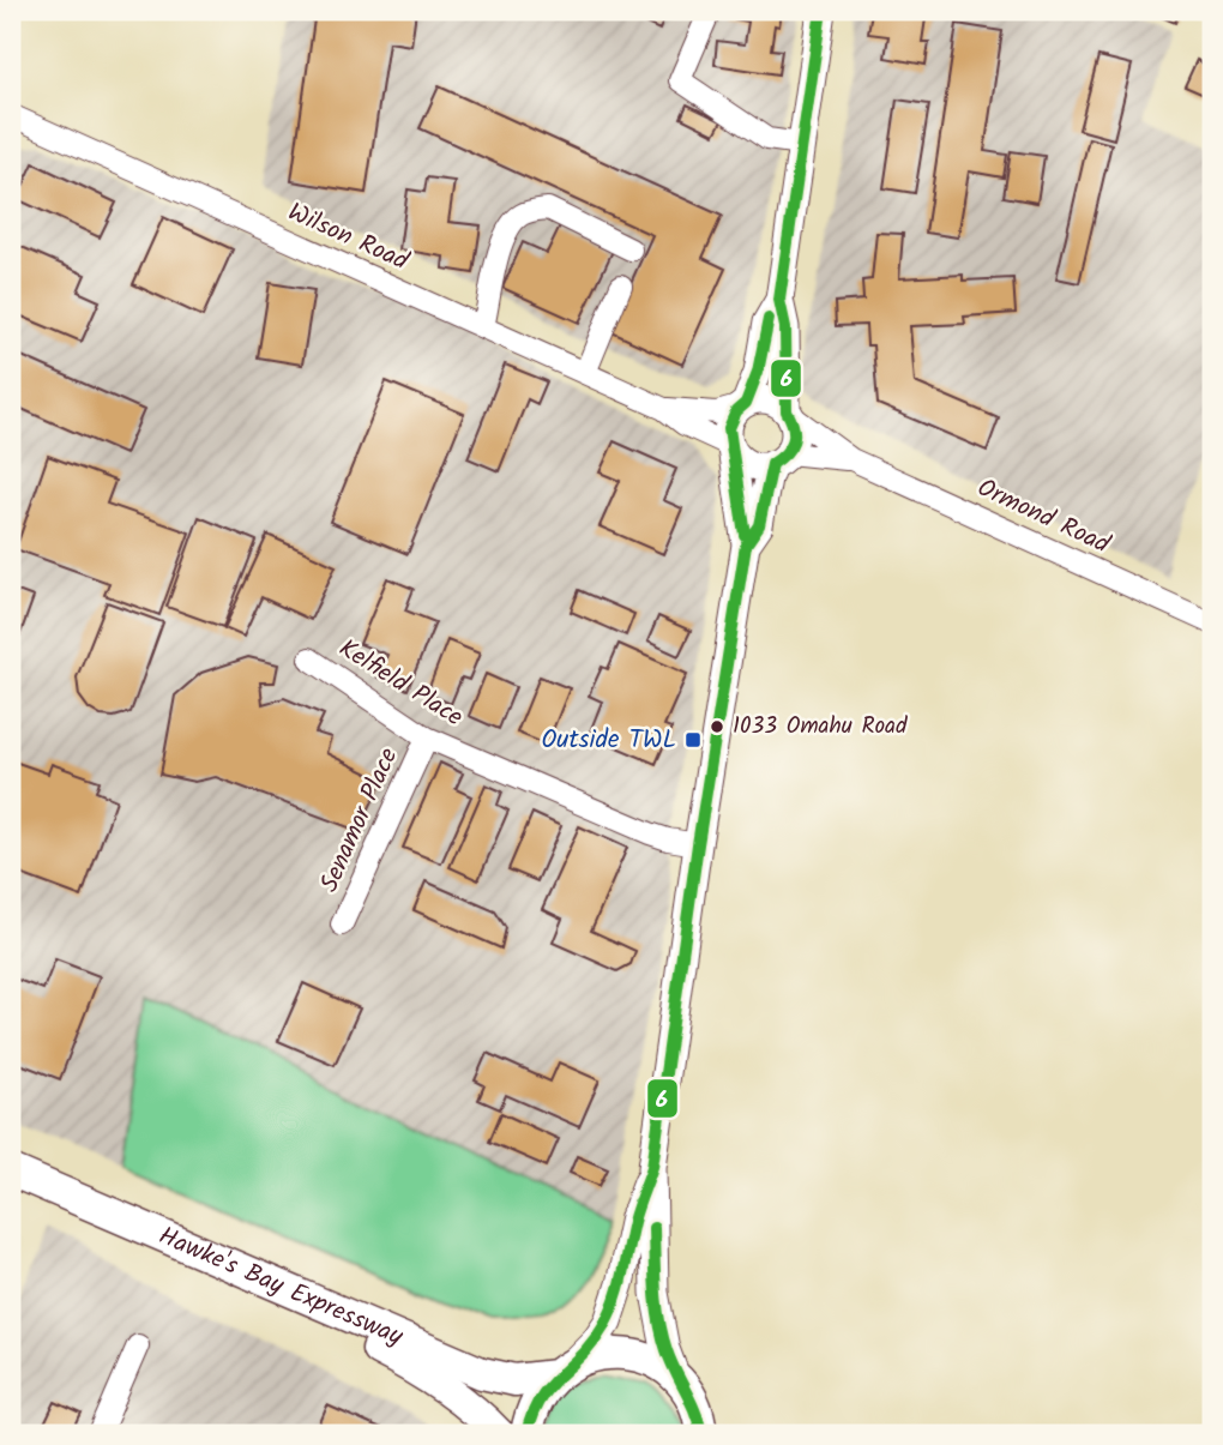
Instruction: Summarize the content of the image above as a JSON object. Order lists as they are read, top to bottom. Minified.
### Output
{"streets":{"highway":["Hawke's Bay Expressway"],"street":["Wilson Road","Ormond Road","Kelfield Place","Senamor Place"]},"crossings":[["Wilson Road","Ormond Road"],["Kelfield Place","Senamor Place"]],"places":{"other":["1033 Omahu Road"],"transit":["Outside TWL"]},"lines":["transit line 6"]}
